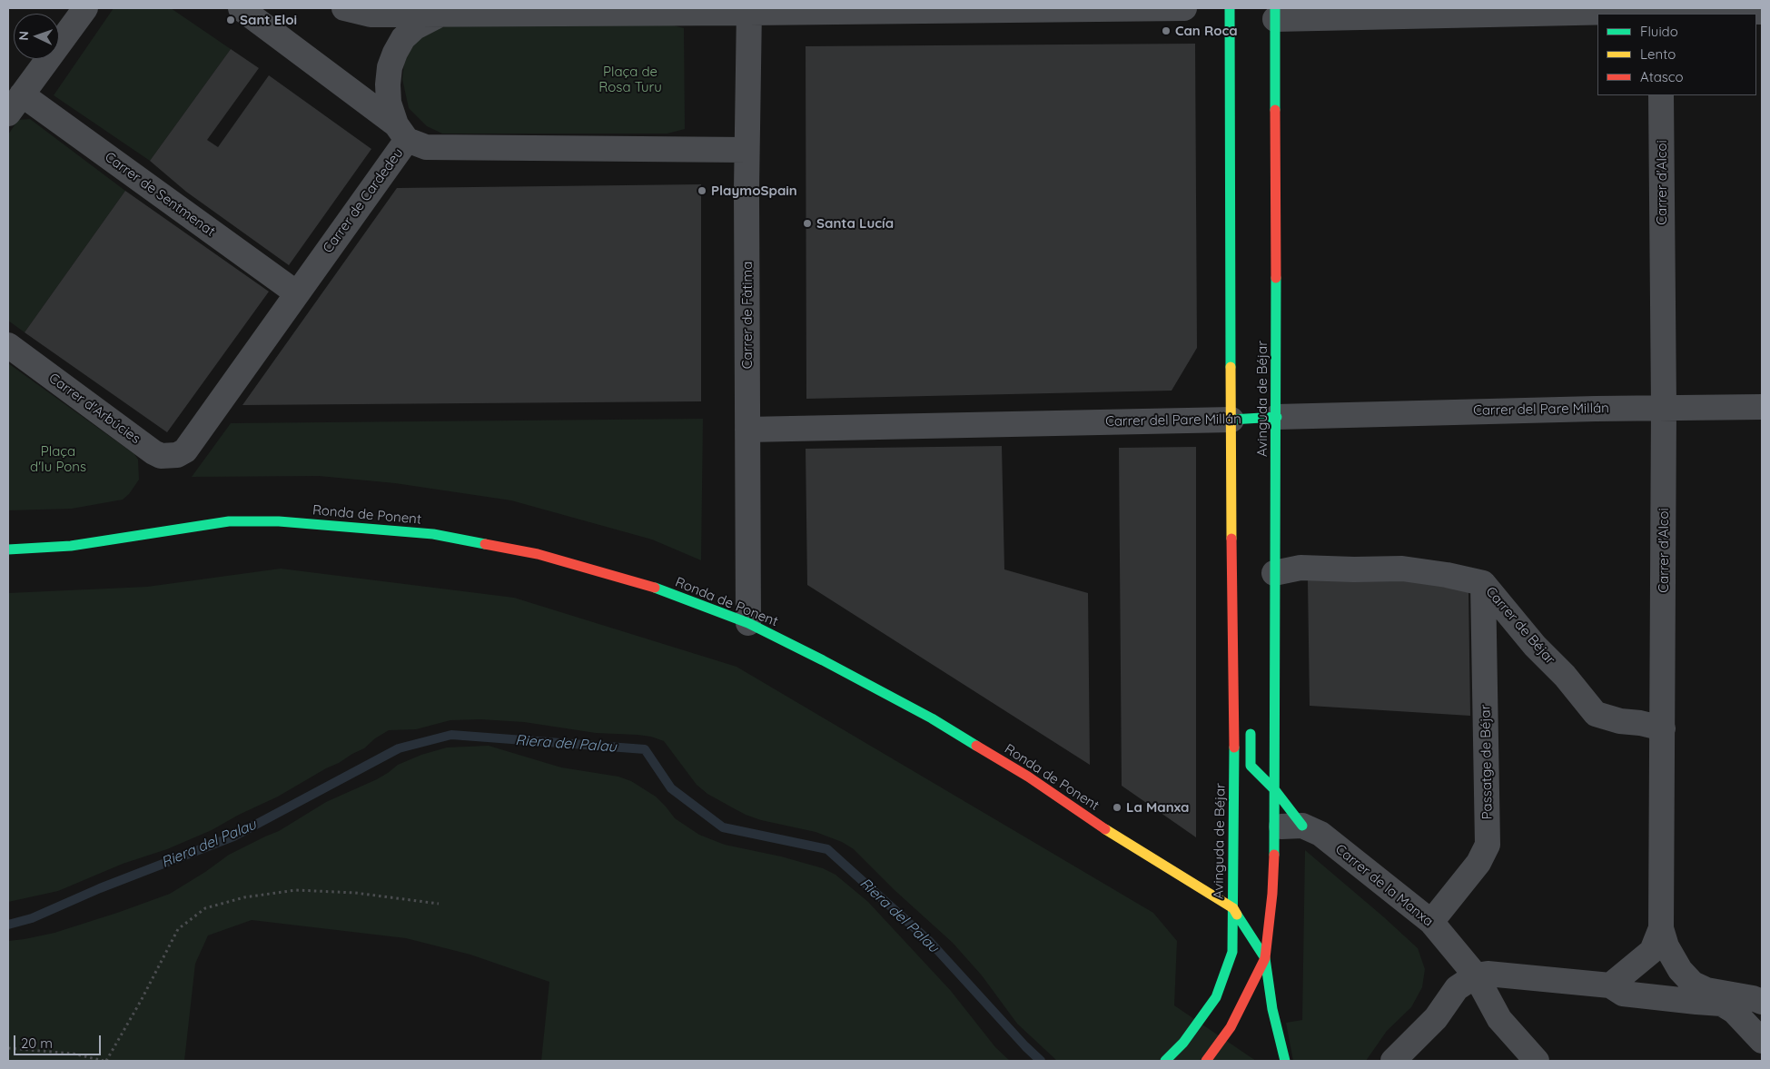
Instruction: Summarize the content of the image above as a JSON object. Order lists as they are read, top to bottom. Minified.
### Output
{"streets":{"main road":["Avinguda de Béjar","Carrer del Pare Millán","Ronda de Ponent"],"street":["Carrer d'Alcoi","Carrer de Sentmenat","Carrer de Cardedeu","Carrer de Fàtima","Carrer d'Arbúcies","Carrer de Béjar","Passatge de Béjar","Carrer de la Manxa"]},"crossings":[["Carrer d'Alcoi","Carrer del Pare Millán"],["Carrer d'Alcoi","Carrer de Béjar"],["Carrer de Sentmenat","Carrer de Cardedeu"],["Carrer de Cardedeu","Carrer de Fàtima"],["Carrer de Cardedeu","Carrer d'Arbúcies"],["Carrer de Fàtima","Carrer del Pare Millán"],["Carrer de Fàtima","Ronda de Ponent"],["Avinguda de Béjar","Carrer del Pare Millán"],["Avinguda de Béjar","Ronda de Ponent"],["Avinguda de Béjar","Carrer de Béjar"],["Avinguda de Béjar","Carrer de la Manxa"],["Carrer de Béjar","Passatge de Béjar"],["Passatge de Béjar","Carrer de la Manxa"]],"water":["Riera del Palau"],"parks":["Plaça de Rosa Turu","Plaça d'Iu Pons"],"places":["Sant Eloi","Can Roca","PlaymoSpain","Santa Lucía","La Manxa"],"legend":["Fluido","Lento","Atasco"],"scale_bar":"20 m","north":"left"}
